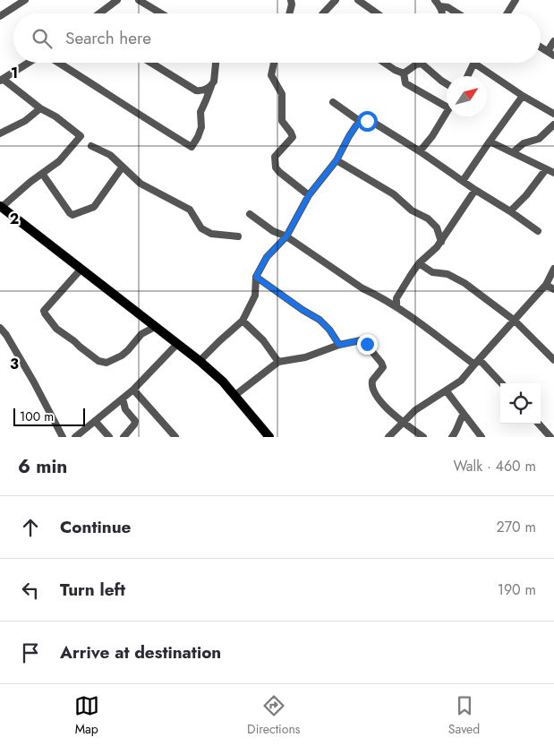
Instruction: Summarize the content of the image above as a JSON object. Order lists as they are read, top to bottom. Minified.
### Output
{"scale_bar":"100 m","north":"top right","page":{"search":"Search here","scale":"100 m","heading":["6 min","Walk · 460 m"],"list":[["Continue","270 m"],["Turn left","190 m"],"Arrive at destination"],"nav":["Map","Directions","Saved"]},"grid":{"rows":["1","2","3"]}}
